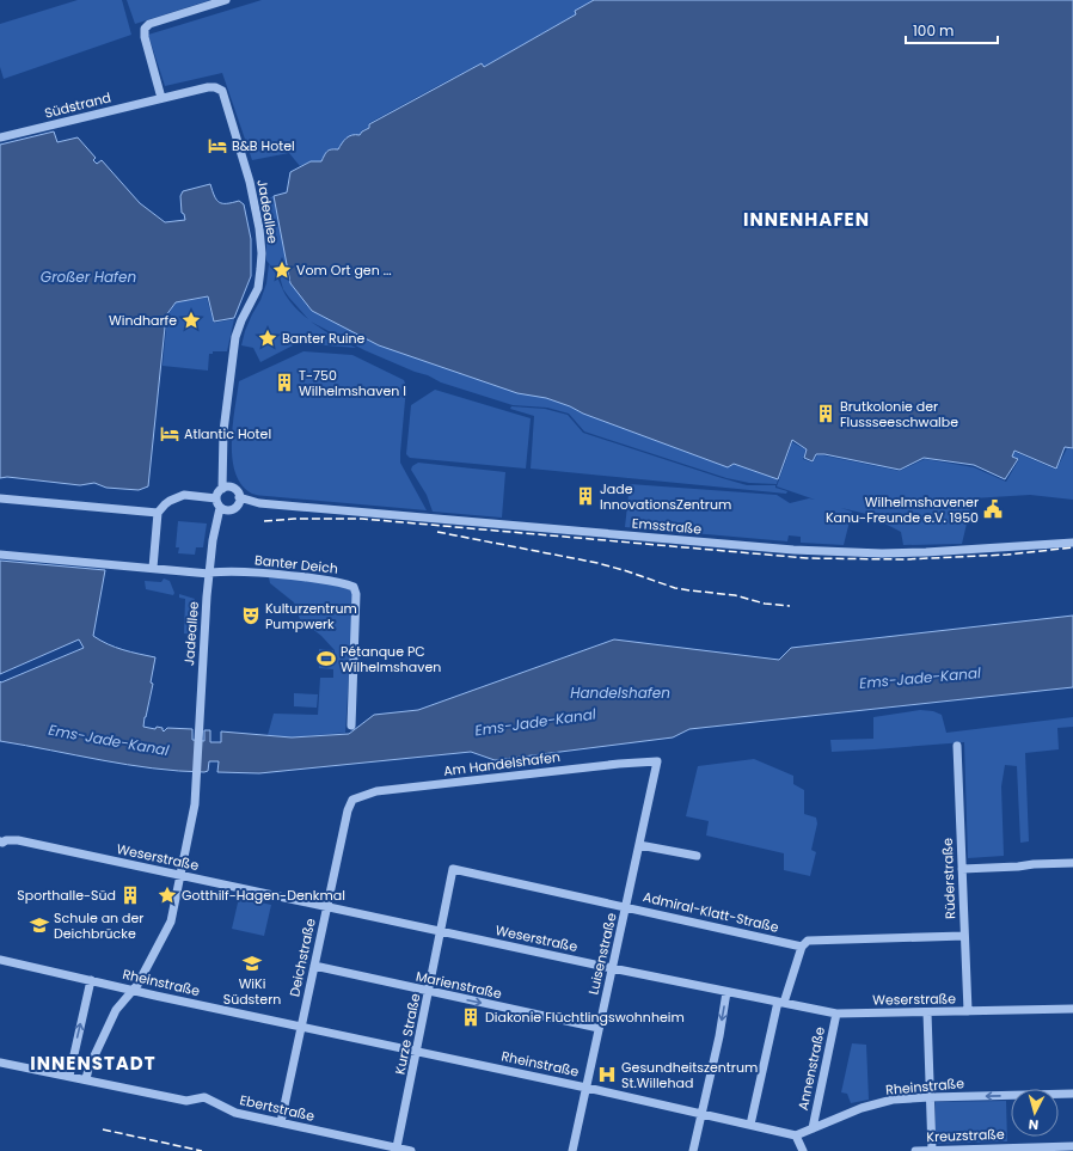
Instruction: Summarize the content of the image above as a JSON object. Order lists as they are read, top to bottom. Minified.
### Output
{"streets":{"street":["Südstrand","Jadeallee","Emsstraße","Banter Deich","Am Handelshafen","Weserstraße","Rüderstraße","Admiral-Klatt-Straße","Luisenstraße","Deichstraße","Rheinstraße","Marienstraße","Kurze Straße","Annenstraße","Ebertstraße","Kreuzstraße"]},"crossings":[["Südstrand","Jadeallee"],["Jadeallee","Emsstraße"],["Jadeallee","Banter Deich"],["Jadeallee","Weserstraße"],["Am Handelshafen","Luisenstraße"],["Am Handelshafen","Deichstraße"],["Weserstraße","Rüderstraße"],["Weserstraße","Luisenstraße"],["Weserstraße","Deichstraße"],["Weserstraße","Kurze Straße"],["Weserstraße","Annenstraße"],["Rüderstraße","Admiral-Klatt-Straße"],["Admiral-Klatt-Straße","Luisenstraße"],["Admiral-Klatt-Straße","Kurze Straße"],["Luisenstraße","Rheinstraße"],["Luisenstraße","Marienstraße"],["Deichstraße","Rheinstraße"],["Deichstraße","Marienstraße"],["Deichstraße","Ebertstraße"],["Rheinstraße","Kurze Straße"],["Rheinstraße","Annenstraße"],["Marienstraße","Kurze Straße"],["Kurze Straße","Ebertstraße"]],"one_way":["Marienstraße"],"districts":["INNENHAFEN","INNENSTADT"],"water":["Großer Hafen","Ems-Jade-Kanal","Handelshafen"],"places":{"hotel":["B&B Hotel","Atlantic Hotel"],"place":["Vom Ort gen ...","Windharfe","Banter Ruine","Gotthilf-Hagen-Denkmal"],"building":["T-750 Wilhelmshaven I","Brutkolonie der Flussseeschwalbe","Jade InnovationsZentrum","Sporthalle-Süd","Diakonie Flüchtlingswohnheim"],"public building":["Wilhelmshavener Kanu-Freunde e.V. 1950"],"theatre":["Kulturzentrum Pumpwerk"],"sports":["Pétanque PC Wilhelmshaven"],"school or university":["Schule an der Deichbrücke","WiKi Südstern"],"hospital":["Gesundheitszentrum St.Willehad"]},"scale_bar":"100 m","north":"bottom"}
